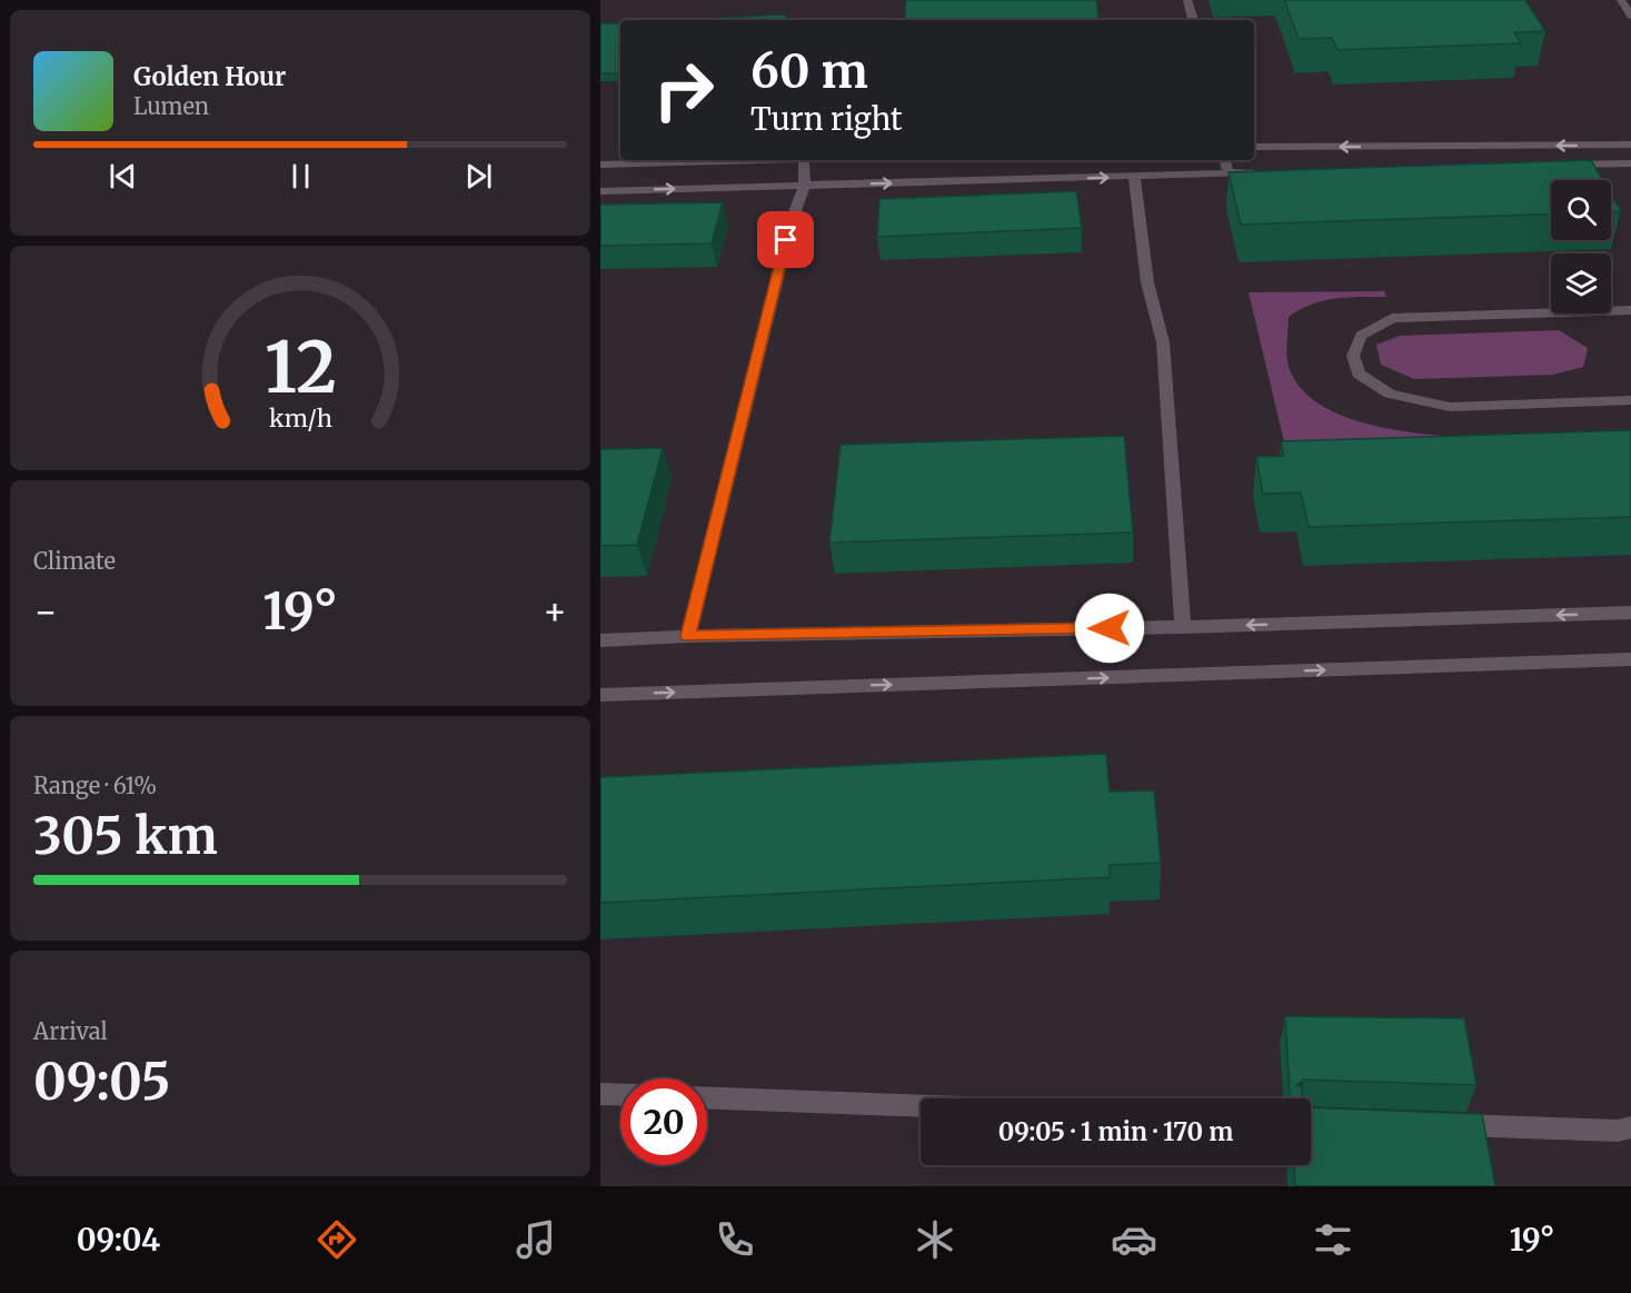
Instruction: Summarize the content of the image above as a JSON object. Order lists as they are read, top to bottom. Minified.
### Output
{"page":{"turn":["60 m","Turn right"],"song":["Golden Hour","Lumen"],"tile":["Climate",["Range · 61%","305 km"],["Arrival","09:05"]],"heat":["−","19°","+"],"limit":"20","trip":"09:05 · 1 min · 170 m","tabs":["09:04","19°"],"gauge":["12","km/h"]}}
